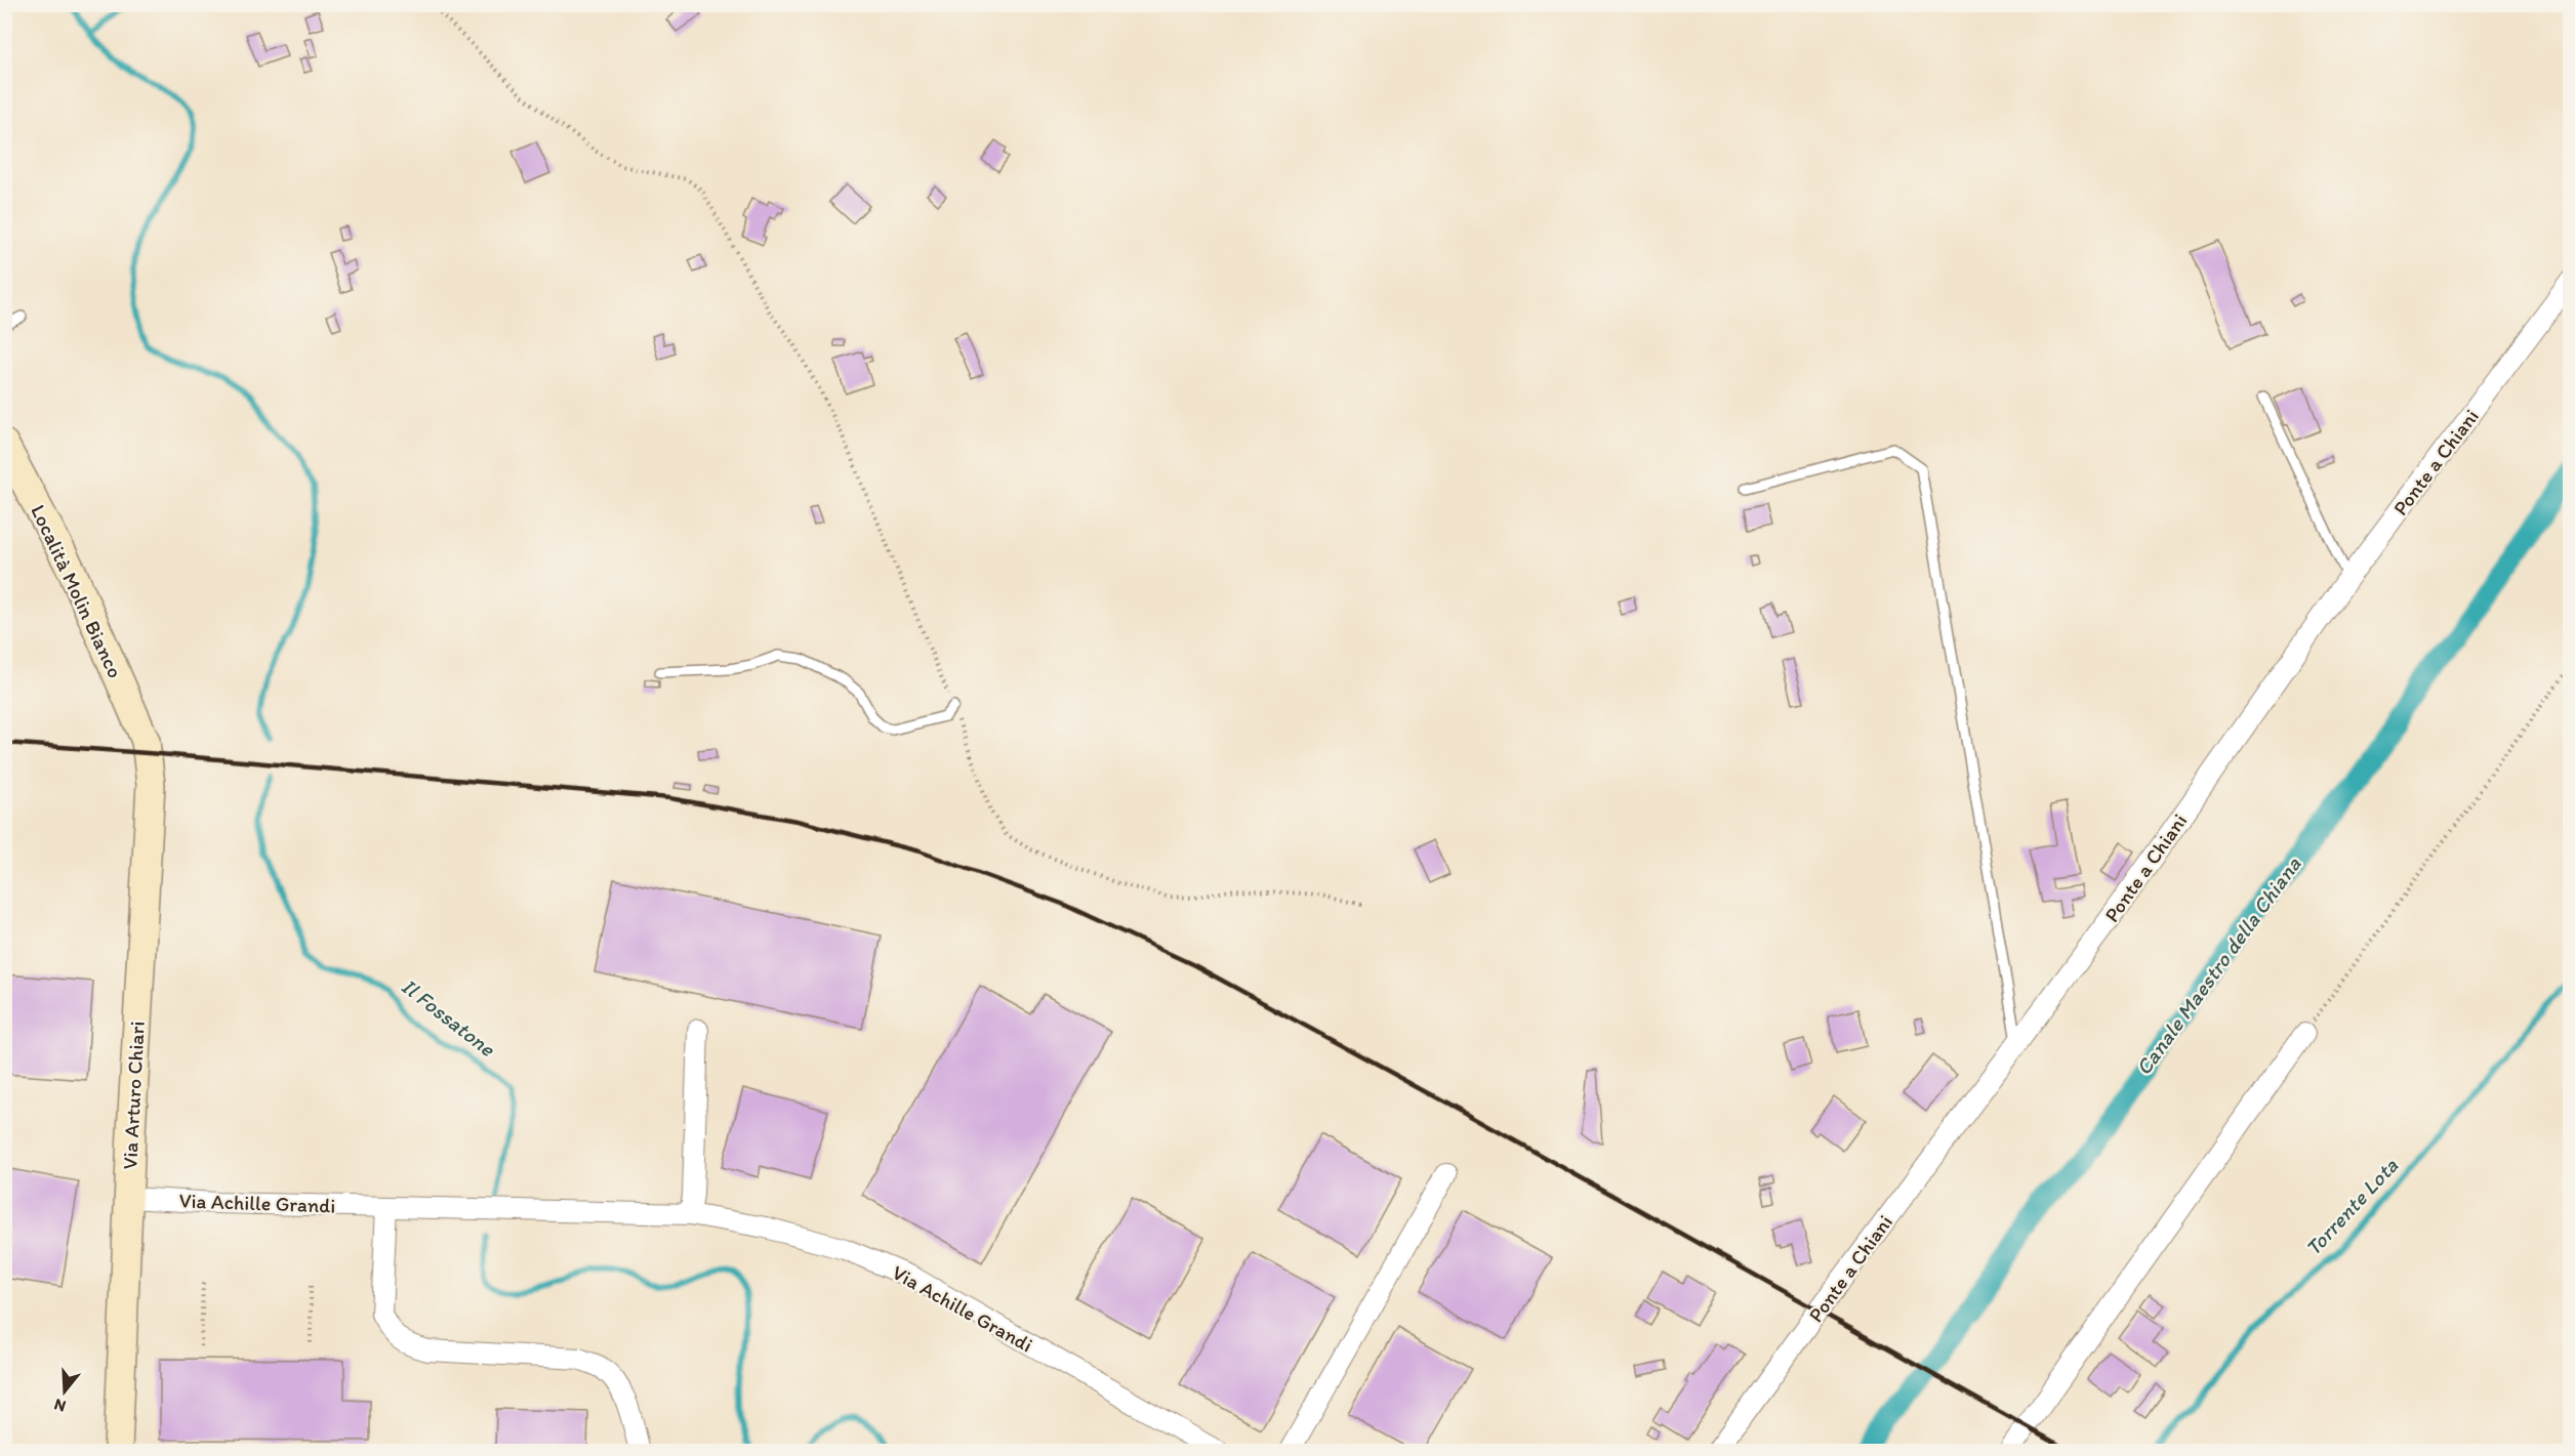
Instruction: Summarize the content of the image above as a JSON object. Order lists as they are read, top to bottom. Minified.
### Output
{"streets":{"street":["Ponte a Chiani","Località Molin Bianco","Via Arturo Chiari","Via Achille Grandi"]},"crossings":[["Località Molin Bianco","Via Arturo Chiari"],["Via Arturo Chiari","Via Achille Grandi"]],"water":["Canale Maestro della Chiana","Il Fossatone","Torrente Lota"],"north":"bottom"}
